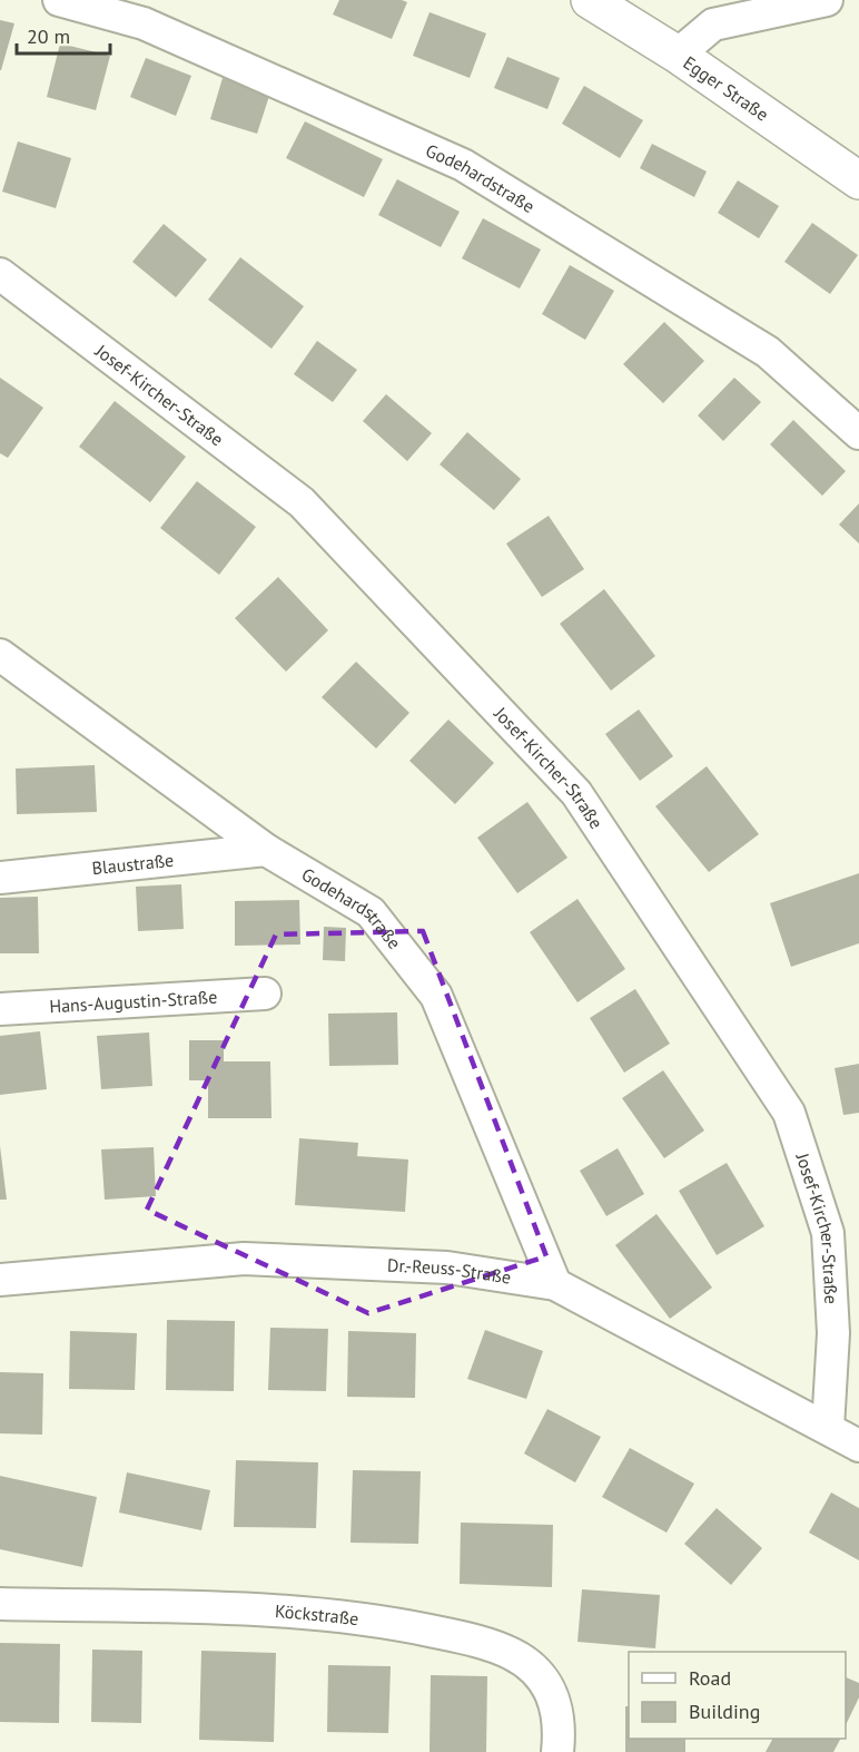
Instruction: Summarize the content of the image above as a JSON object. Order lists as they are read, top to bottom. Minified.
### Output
{"streets":{"street":["Egger Straße","Godehardstraße","Josef-Kircher-Straße","Blaustraße","Hans-Augustin-Straße","Dr.-Reuss-Straße","Köckstraße"]},"crossings":[["Godehardstraße","Blaustraße"],["Godehardstraße","Dr.-Reuss-Straße"],["Josef-Kircher-Straße","Dr.-Reuss-Straße"]],"legend":["Road","Building"],"scale_bar":"20 m"}
